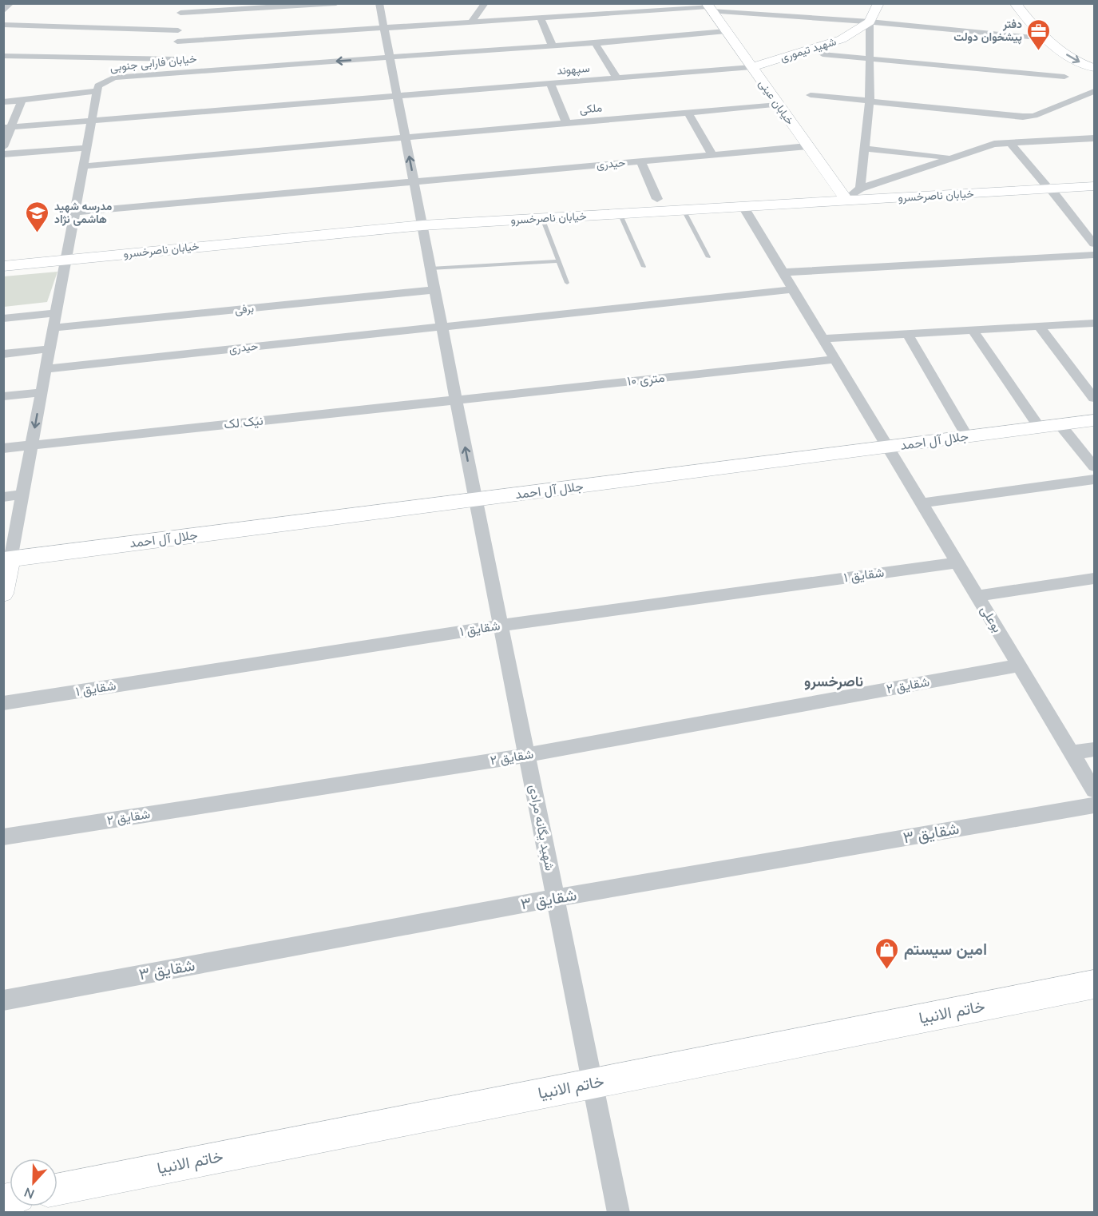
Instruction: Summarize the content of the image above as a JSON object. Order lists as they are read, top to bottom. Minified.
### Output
{"streets":{"street":["شهید تیموری","خیابان فارابی جنوبی","سپهوند","خیابان عینی","ملکی","حیدری","خیابان ناصرخسرو","برفی","۱۰ متری","نیک لک","جلال آل احمد","شقایق ۱","بوعلی","شقایق ۲","شهید یگانه مرادی","شقایق ۳","خاتم الانبیا"]},"crossings":[["شهید تیموری","سپهوند"],["شهید تیموری","خیابان عینی"],["خیابان فارابی جنوبی","شهید یگانه مرادی"],["سپهوند","خیابان عینی"],["سپهوند","شهید یگانه مرادی"],["خیابان عینی","ملکی"],["خیابان عینی","حیدری"],["خیابان عینی","خیابان ناصرخسرو"],["ملکی","شهید یگانه مرادی"],["حیدری","بوعلی"],["حیدری","شهید یگانه مرادی"],["خیابان ناصرخسرو","بوعلی"],["خیابان ناصرخسرو","شهید یگانه مرادی"],["برفی","شهید یگانه مرادی"],["۱۰ متری","نیک لک"],["۱۰ متری","بوعلی"],["۱۰ متری","شهید یگانه مرادی"],["نیک لک","شهید یگانه مرادی"],["جلال آل احمد","بوعلی"],["جلال آل احمد","شهید یگانه مرادی"],["شقایق ۱","بوعلی"],["شقایق ۱","شهید یگانه مرادی"],["بوعلی","شقایق ۲"],["شقایق ۲","شهید یگانه مرادی"],["شهید یگانه مرادی","شقایق ۳"],["شهید یگانه مرادی","خاتم الانبیا"]],"districts":["ناصرخسرو"],"places":{"office":["دفتر پیشخوان دولت"],"school or university":["مدرسه شهید ه‍اشمی نژاد"],"shop":["امین سیستم"]},"north":"bottom"}
